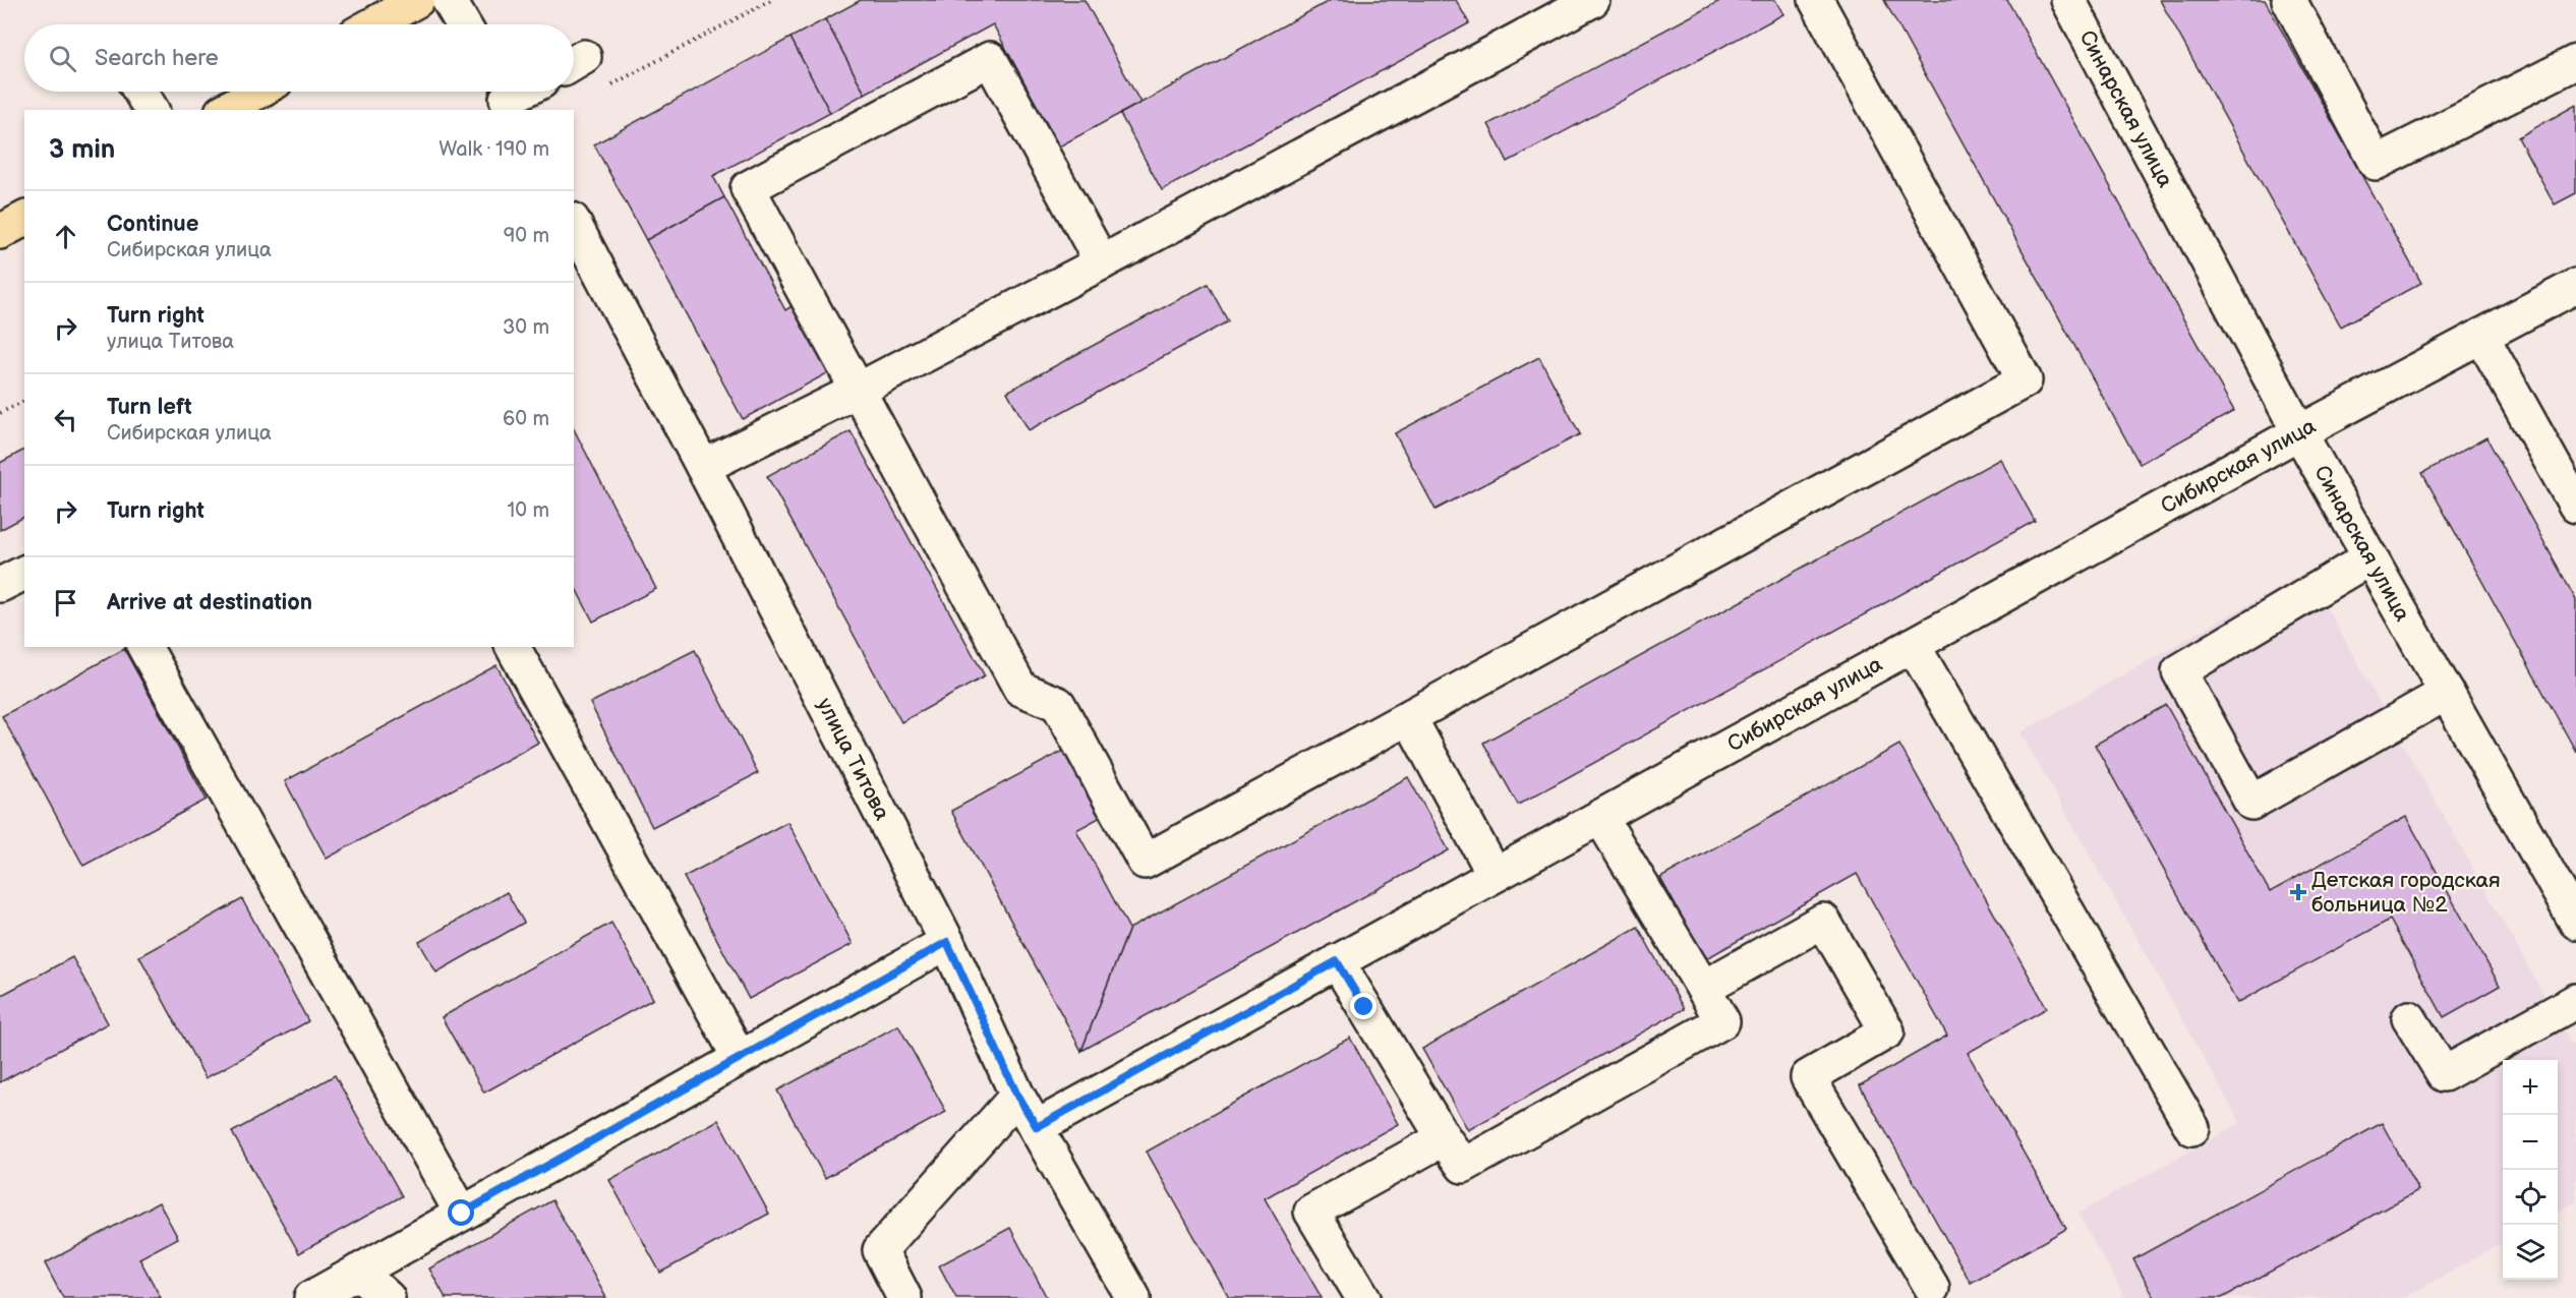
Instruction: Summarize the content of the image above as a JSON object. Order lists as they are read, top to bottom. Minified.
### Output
{"streets":{"street":["Синарская улица","Сибирская улица","улица Титова"]},"crossings":[["Синарская улица","Сибирская улица"],["Сибирская улица","улица Титова"]],"places":{"health":["Детская городская больница №2"]},"page":{"search":"Search here","heading":["3 min","Walk · 190 m"],"list":[["Continue","Сибирская улица","90 m"],["Turn right","улица Титова","30 m"],["Turn left","Сибирская улица","60 m"],["Turn right","10 m"],"Arrive at destination"],"map_buttons":["+","−"]}}
